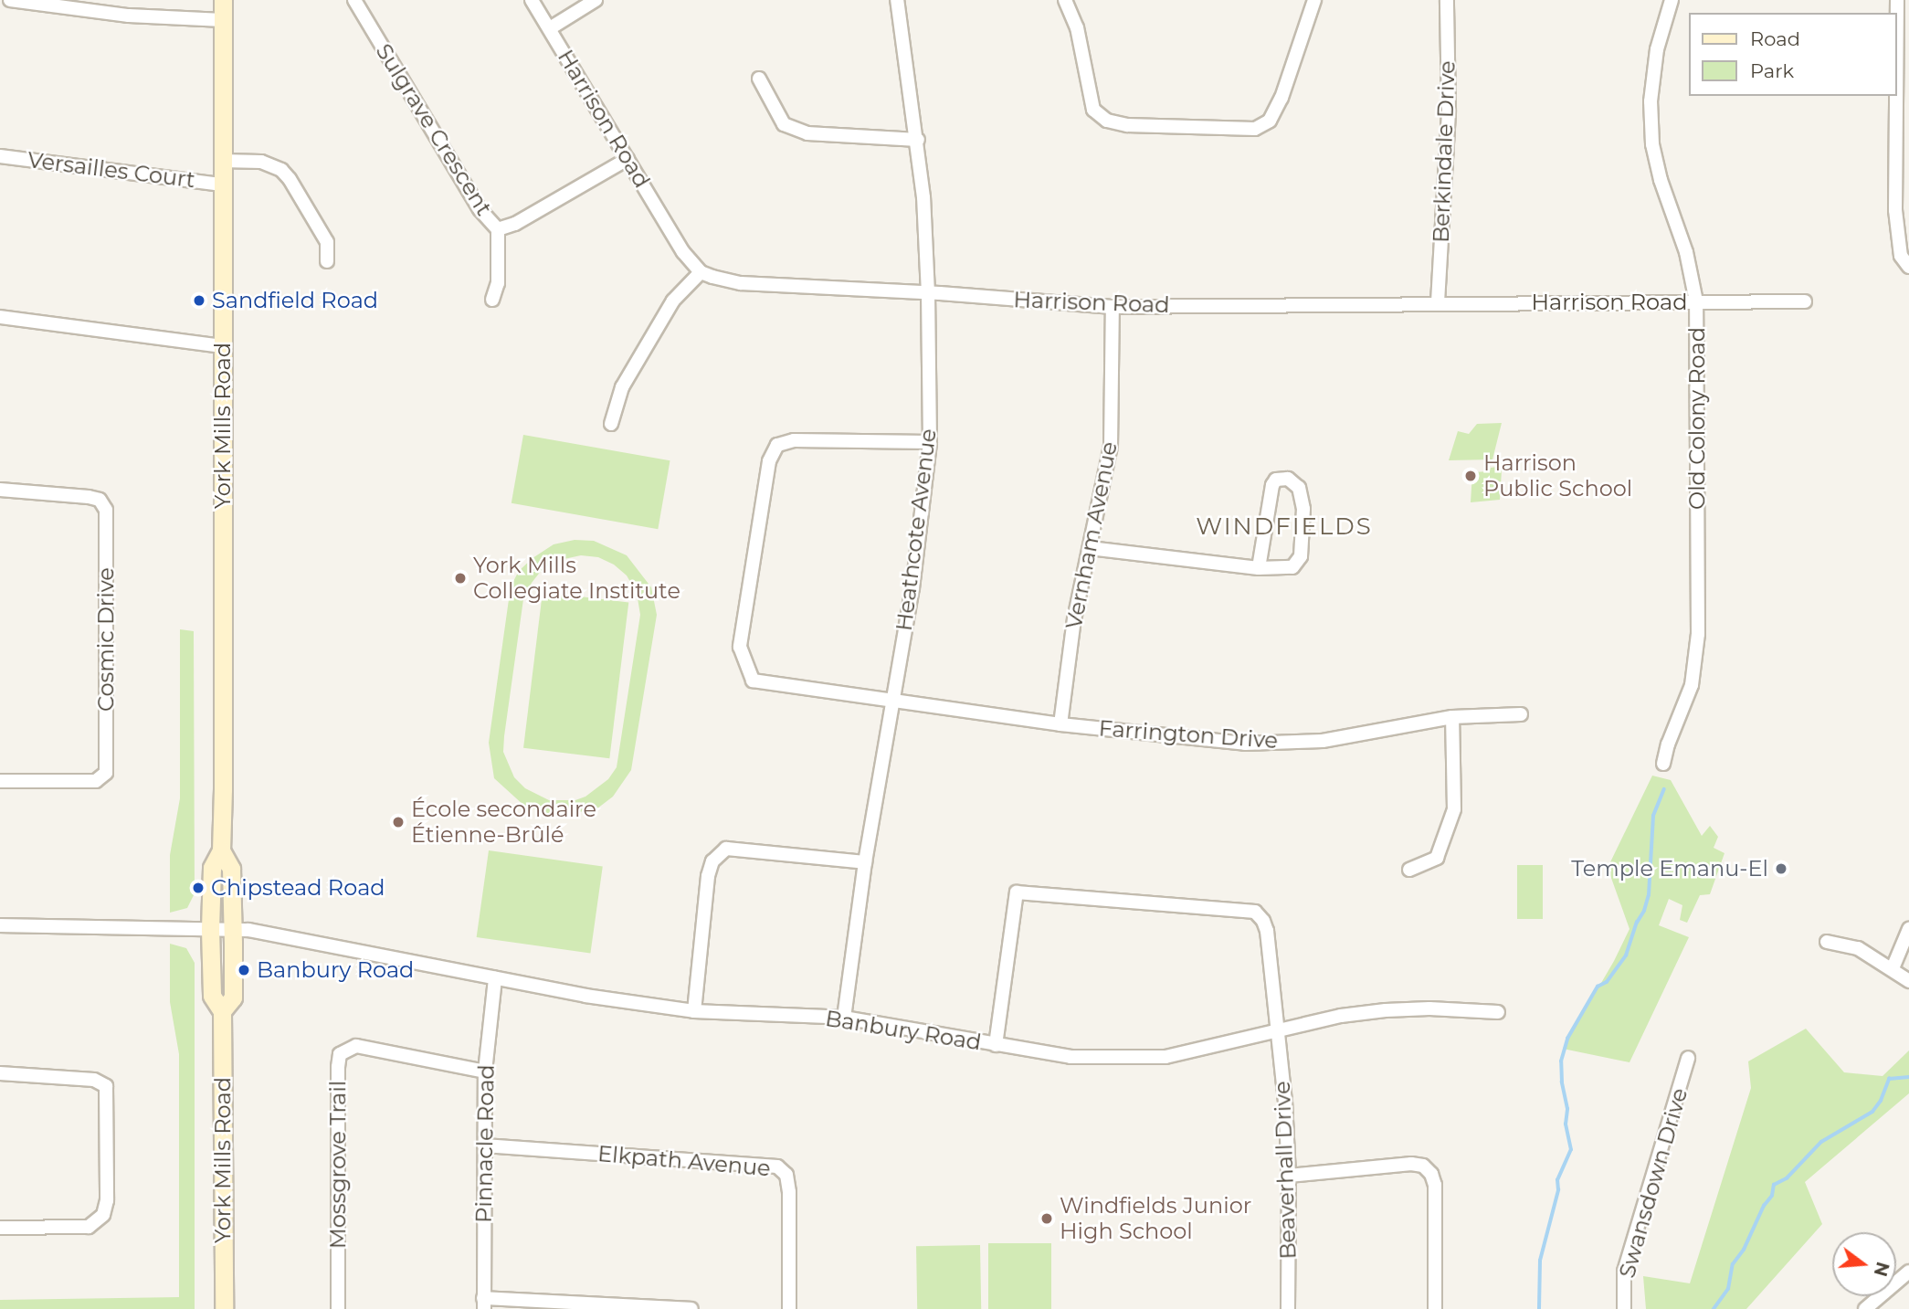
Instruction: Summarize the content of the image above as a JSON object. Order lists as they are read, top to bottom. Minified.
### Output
{"streets":{"main road":["York Mills Road"],"street":["Harrison Road","Sulgrave Crescent","Berkindale Drive","Versailles Court","Old Colony Road","Heathcote Avenue","Vernham Avenue","Cosmic Drive","Farrington Drive","Banbury Road","Pinnacle Road","Elkpath Avenue","Mossgrove Trail","Beaverhall Drive","Swansdown Drive"]},"crossings":[["Harrison Road","Sulgrave Crescent"],["Harrison Road","Berkindale Drive"],["Harrison Road","Old Colony Road"],["Harrison Road","Heathcote Avenue"],["Harrison Road","Vernham Avenue"],["Versailles Court","York Mills Road"],["York Mills Road","Banbury Road"],["Heathcote Avenue","Farrington Drive"],["Heathcote Avenue","Banbury Road"],["Vernham Avenue","Farrington Drive"],["Banbury Road","Pinnacle Road"],["Banbury Road","Beaverhall Drive"],["Pinnacle Road","Elkpath Avenue"],["Pinnacle Road","Mossgrove Trail"]],"districts":["WINDFIELDS"],"places":["Sandfield Road","Harrison Public School","York Mills Collegiate Institute","École secondaire Étienne-Brûlé","Temple Emanu-El","Chipstead Road","Banbury Road","Windfields Junior High School"],"legend":["Road","Park"],"north":"right"}
